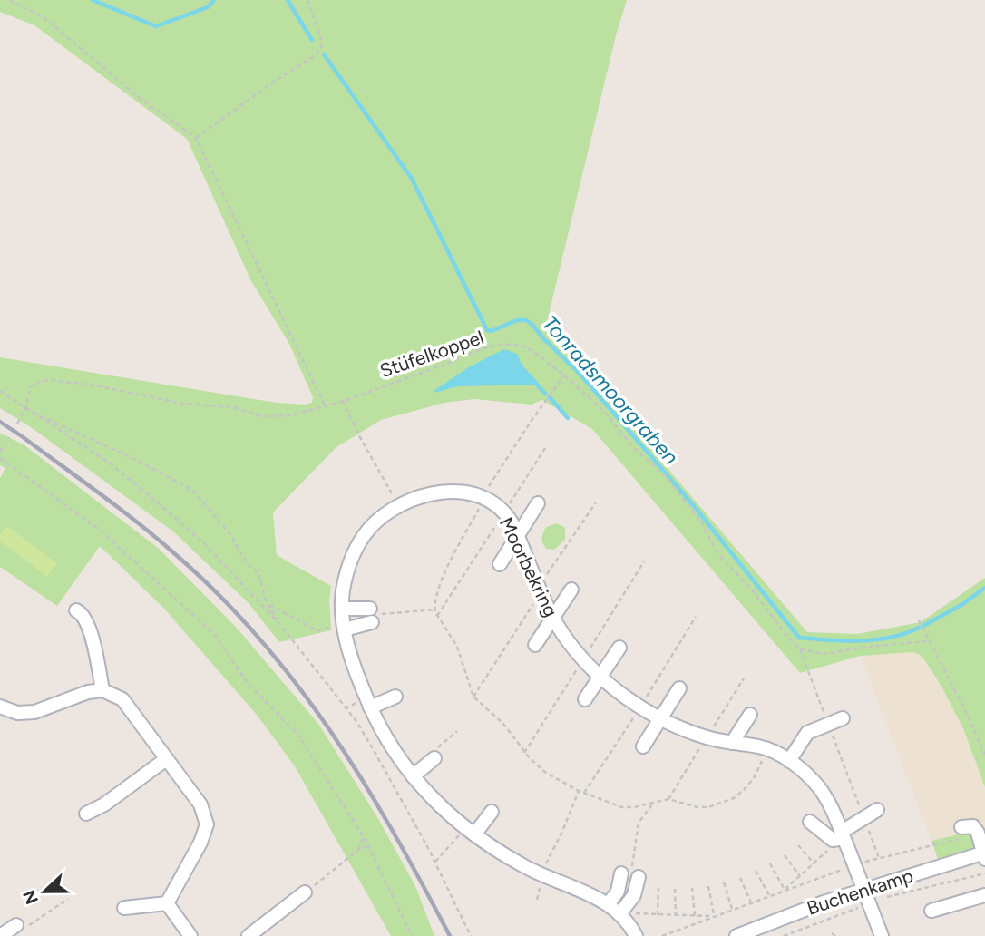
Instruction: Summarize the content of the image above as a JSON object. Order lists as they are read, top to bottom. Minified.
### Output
{"streets":{"street":["Moorbekring","Buchenkamp"],"path":["Stüfelkoppel"]},"crossings":[["Moorbekring","Buchenkamp"]],"water":["Tonradsmoorgraben"],"north":"left"}
